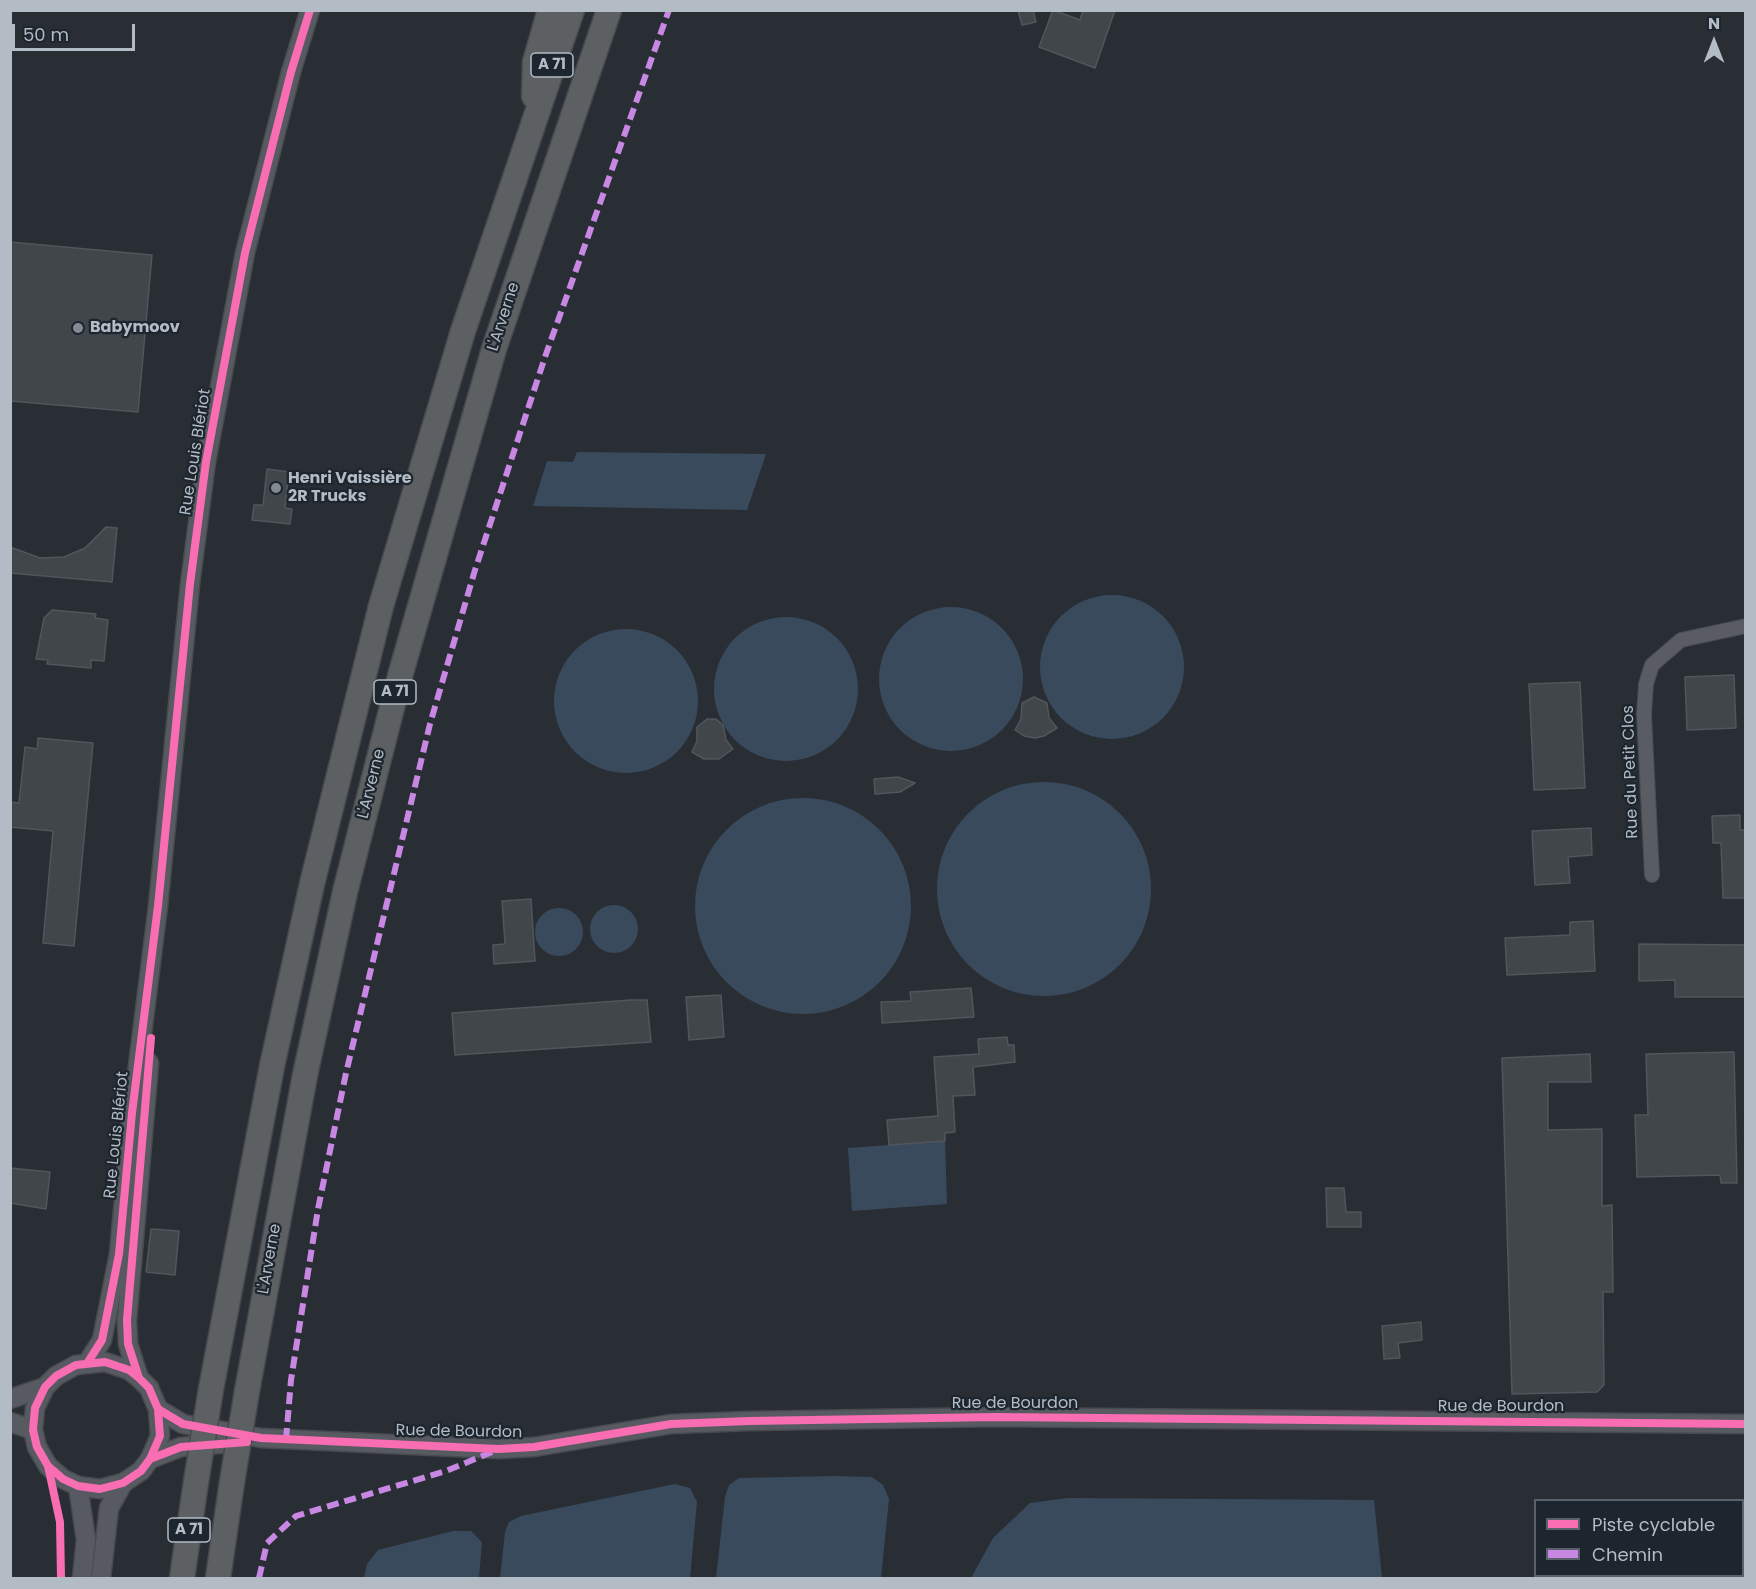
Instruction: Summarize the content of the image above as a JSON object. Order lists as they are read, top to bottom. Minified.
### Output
{"streets":{"highway":["A 71","L'Arverne"],"main road":["Rue Louis Blériot","Rue de Bourdon"],"street":["Rue du Petit Clos"]},"crossings":[["Rue Louis Blériot","Rue de Bourdon"]],"places":["Babymoov","Henri Vaissière 2R Trucks"],"legend":["Piste cyclable","Chemin"],"scale_bar":"50 m","north":"top"}
